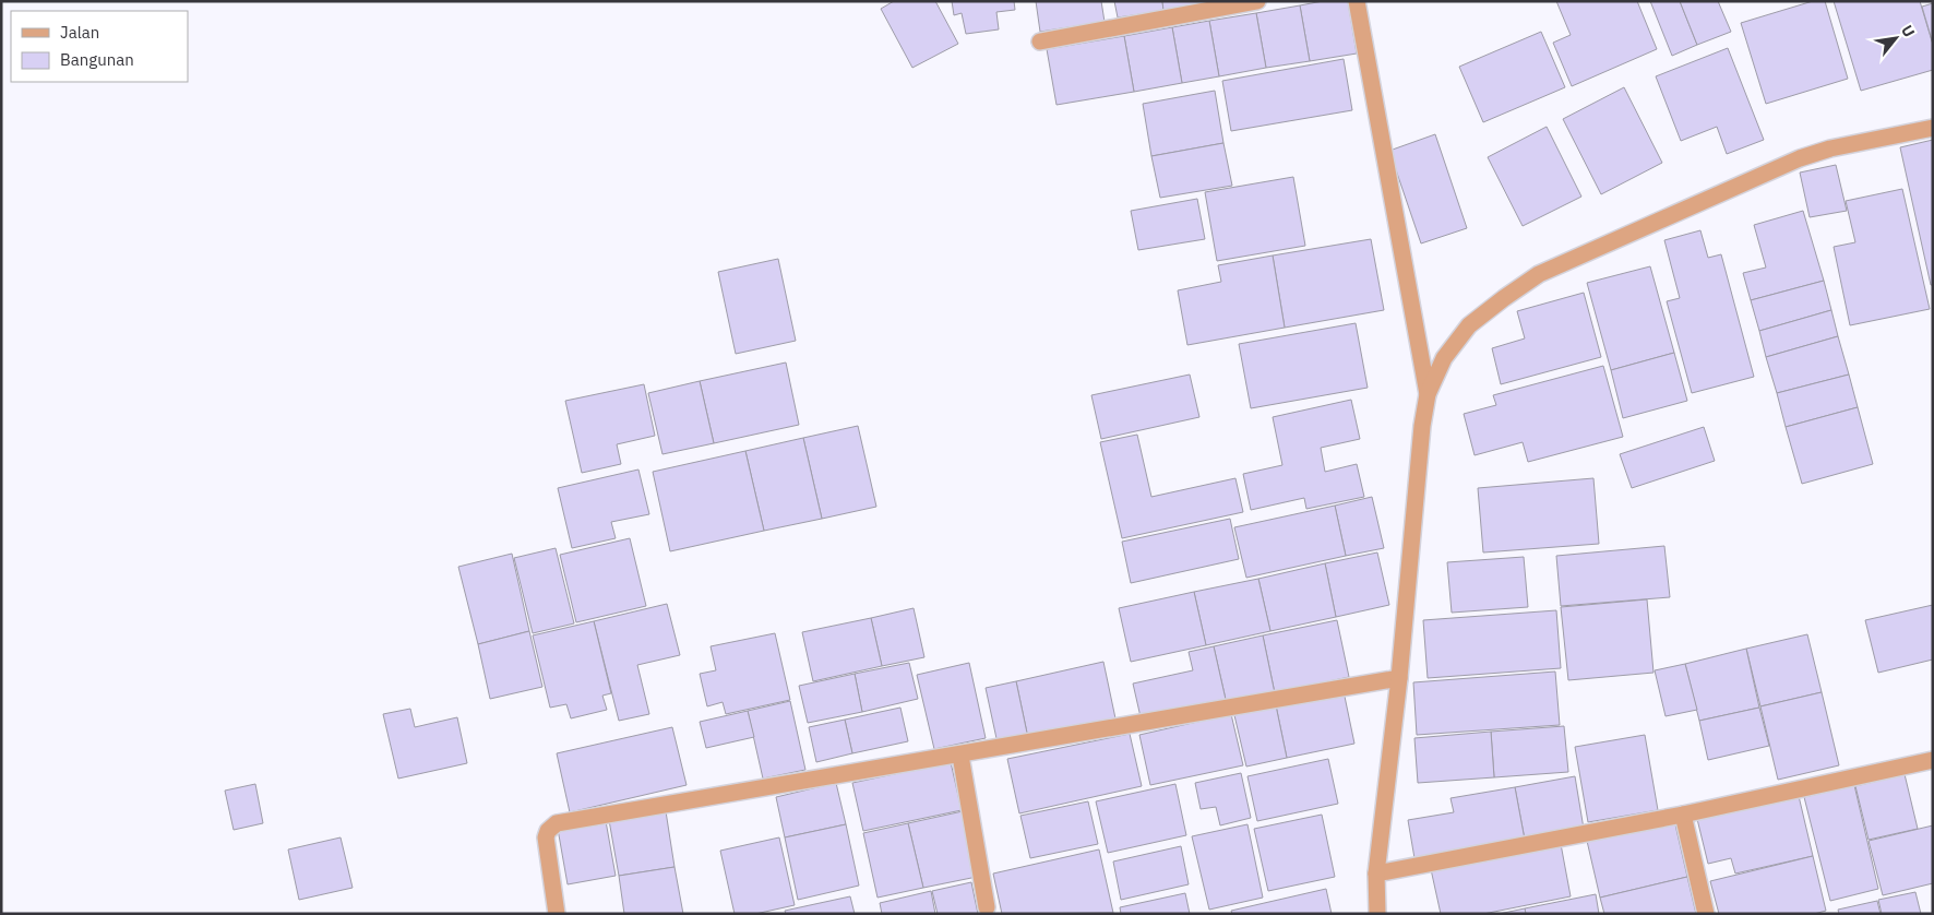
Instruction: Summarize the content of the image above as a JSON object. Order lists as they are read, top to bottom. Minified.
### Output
{"legend":["Jalan","Bangunan"],"north":"top right"}
